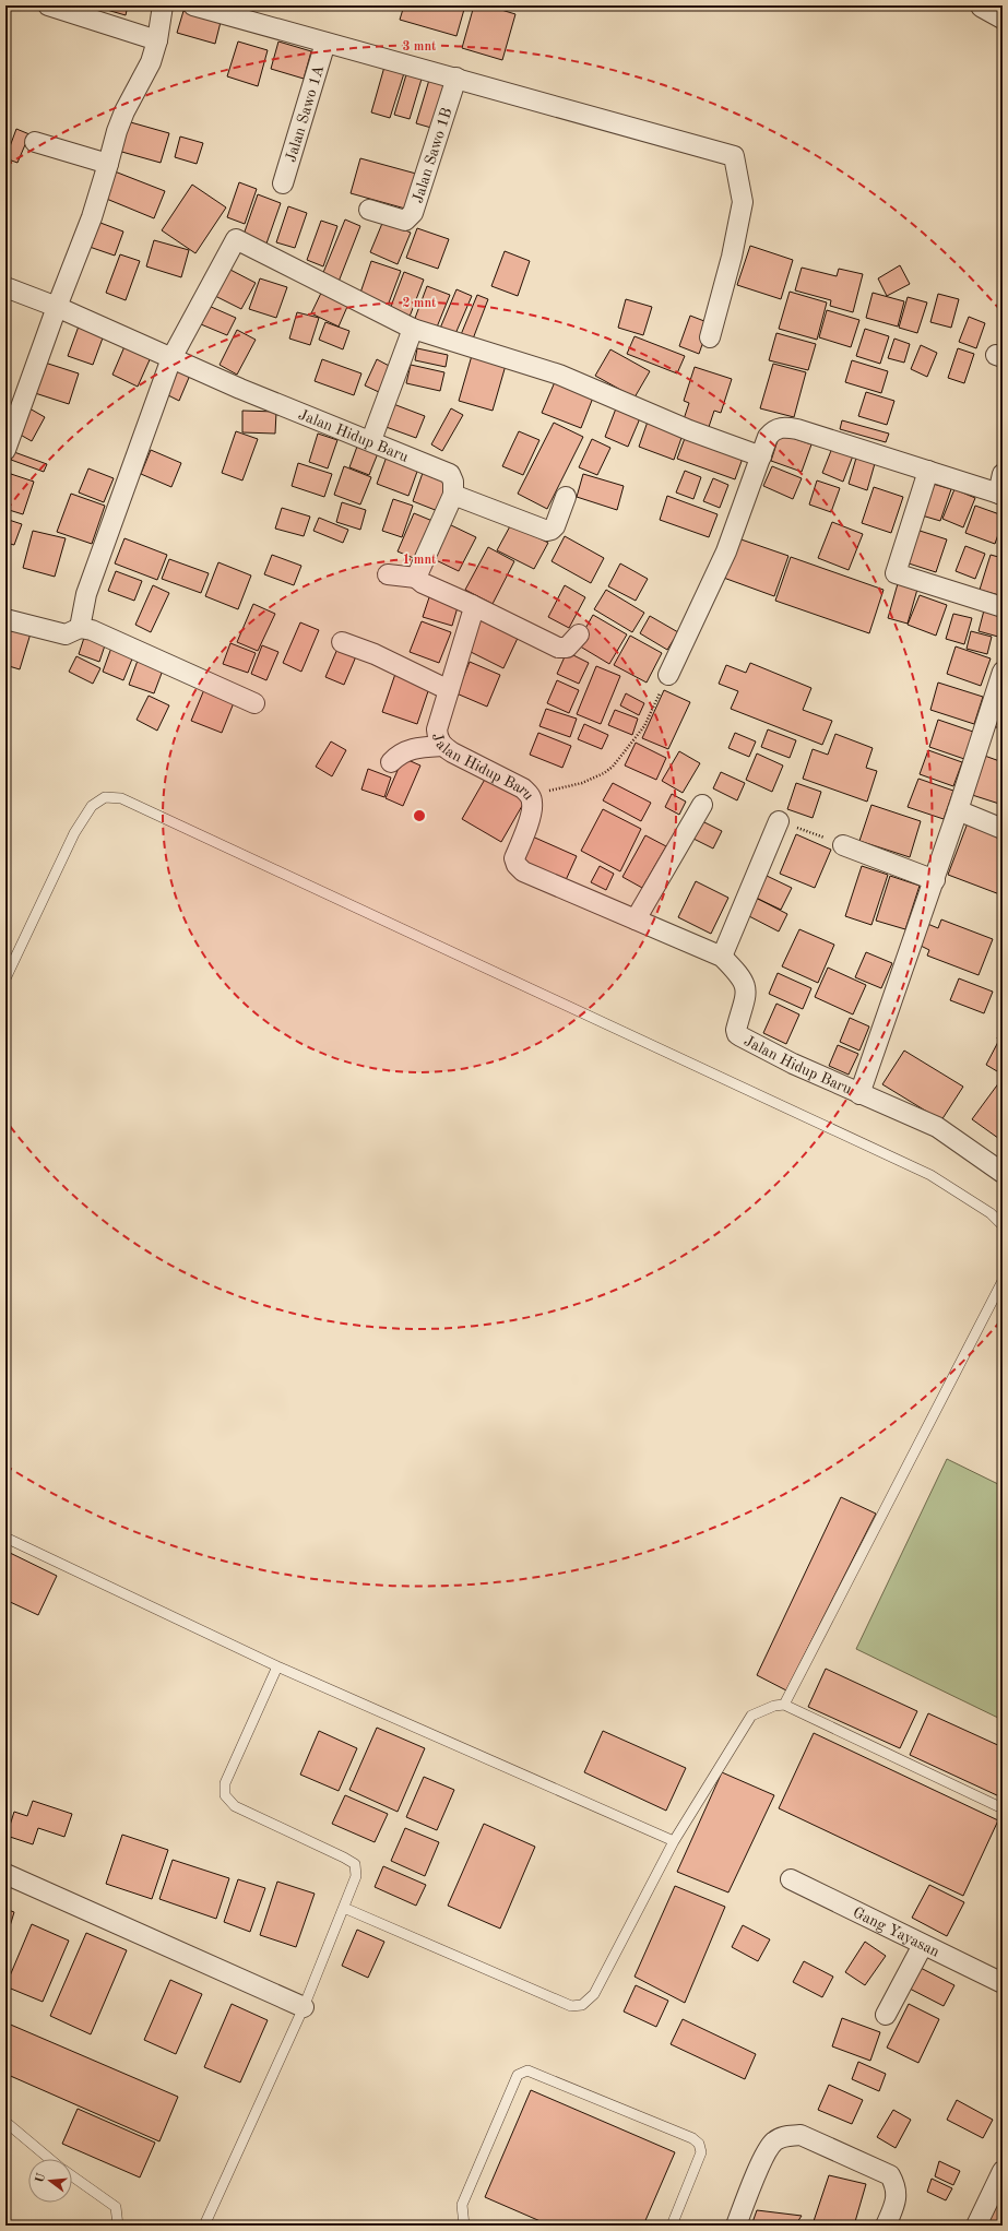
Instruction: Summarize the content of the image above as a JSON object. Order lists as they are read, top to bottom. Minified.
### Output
{"streets":{"street":["Jalan Sawo 1A","Jalan Sawo 1B","Jalan Hidup Baru","Gang Yayasan"]},"north":"left","rings":["3 mnt","2 mnt","1 mnt"]}
